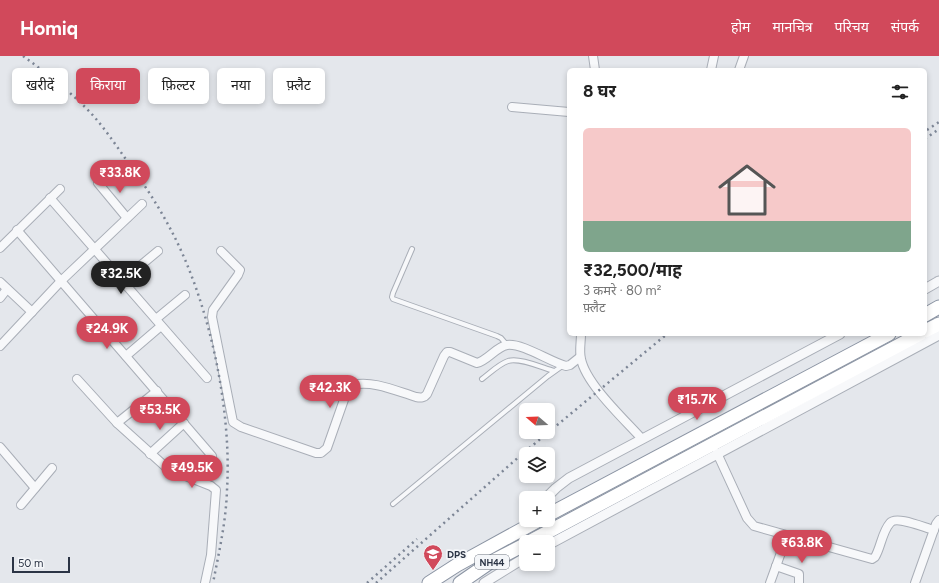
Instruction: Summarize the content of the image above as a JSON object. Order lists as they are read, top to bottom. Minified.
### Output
{"streets":{"highway":["NH44"]},"places":{"school or university":["DPS"]},"scale_bar":"50 m","north":"left","page":{"header":"Homiq","nav":["होम","मानचित्र","परिचय","संपर्क"],"chip":["खरीदें","किराया","फ़िल्टर","नया","फ़्लैट"],"heading":"8 घर","list":[{"name":"₹32,500/माह","note":"3 कमरे · 80 m² · फ़्लैट"}],"price":["₹33.8K","₹32.5K","₹24.9K","₹42.3K","₹15.7K","₹53.5K","₹49.5K","₹63.8K"],"map_buttons":["+","−"],"scale":"50 m"}}
